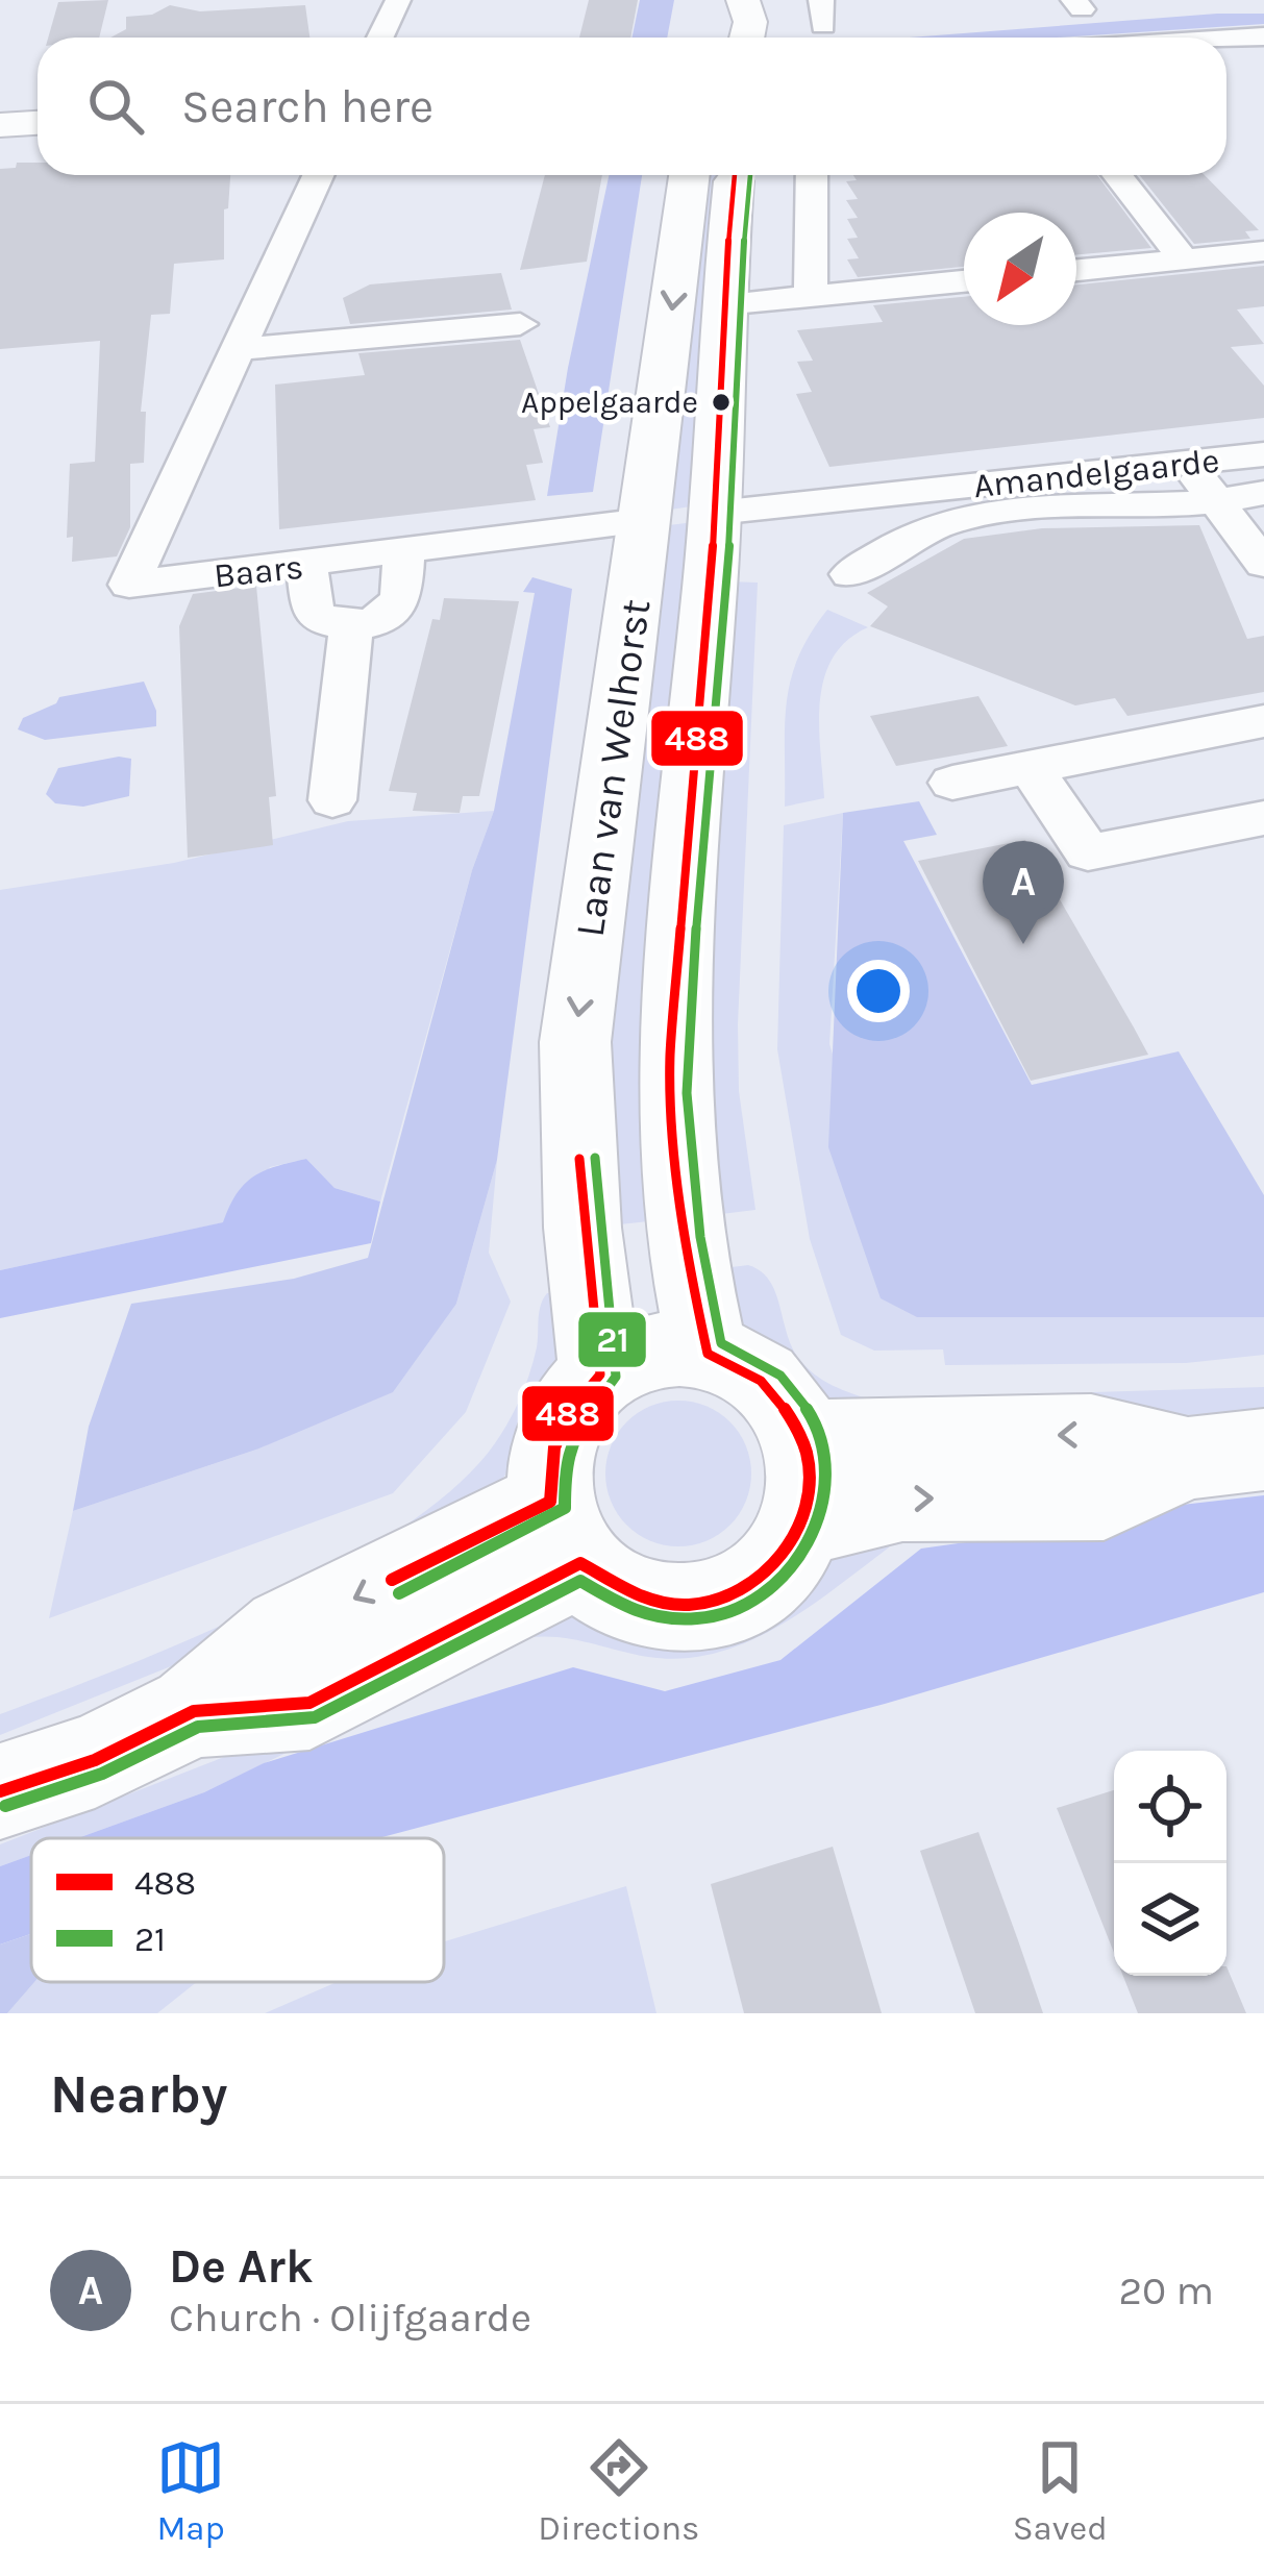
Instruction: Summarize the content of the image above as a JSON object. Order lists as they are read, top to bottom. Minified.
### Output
{"streets":{"main road":["Laan van Welhorst"],"street":["Amandelgaarde","Baars"]},"crossings":[["Amandelgaarde","Baars"],["Amandelgaarde","Laan van Welhorst"],["Baars","Laan van Welhorst"]],"places":["Appelgaarde"],"lines":["transit line 488","transit line 21"],"legend":["488","21"],"north":"bottom left","page":{"search":"Search here","pins":"A","heading":"Nearby","list":[{"mark":"A","name":"De Ark","note":"Church · Olijfgaarde","value":"20 m"}],"nav":["Map","Directions","Saved"]}}
